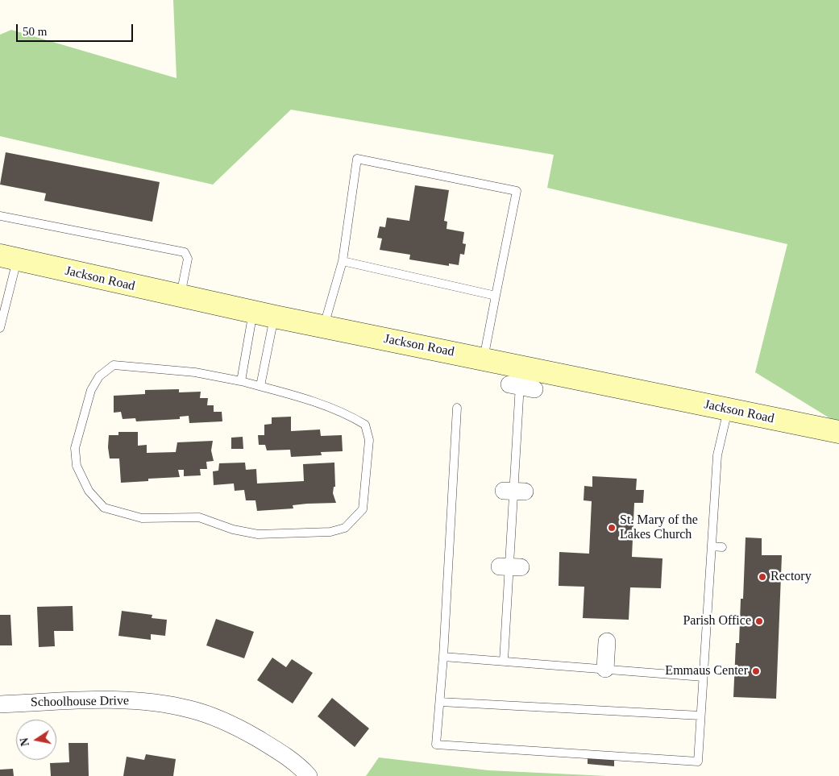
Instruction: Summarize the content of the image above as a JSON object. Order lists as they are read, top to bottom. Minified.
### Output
{"streets":{"street":["Jackson Road","Schoolhouse Drive"]},"places":["St. Mary of the Lakes Church","Rectory","Parish Office","Emmaus Center"],"scale_bar":"50 m","north":"left"}
